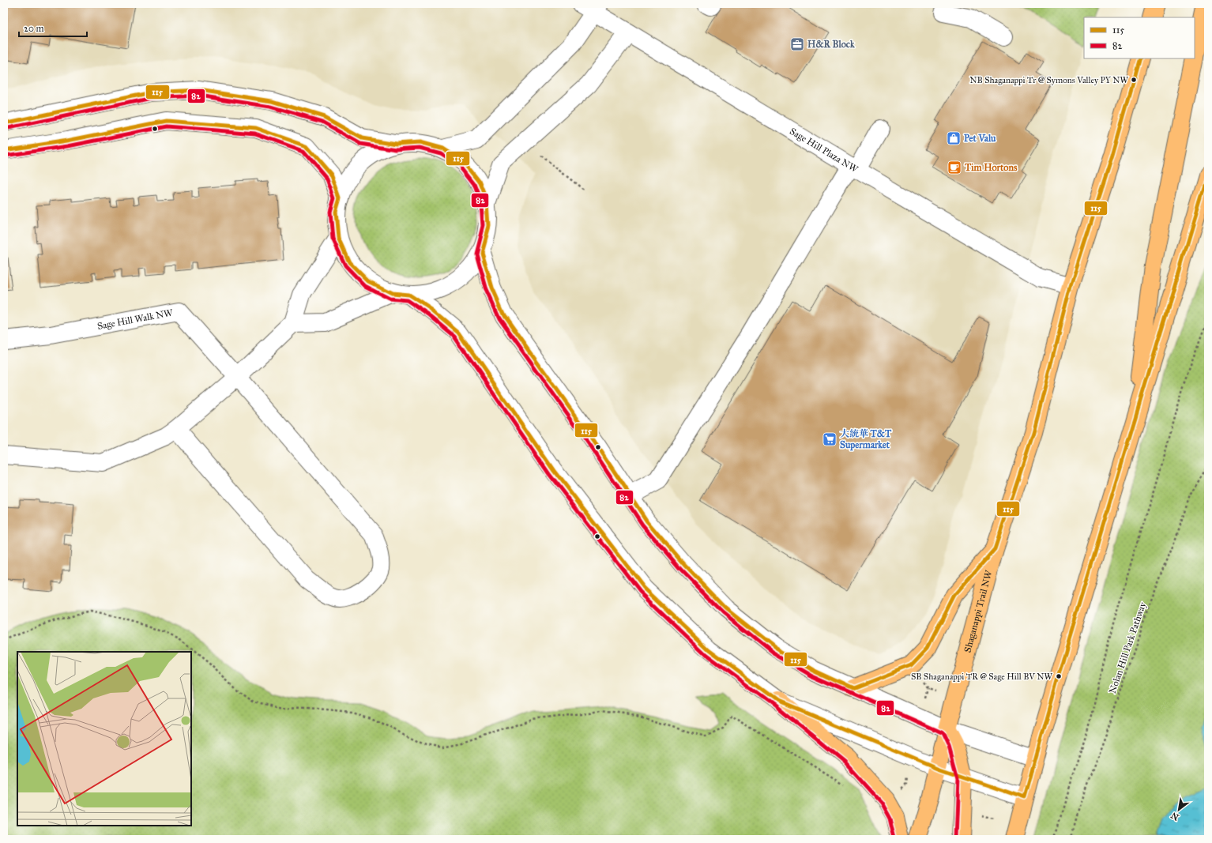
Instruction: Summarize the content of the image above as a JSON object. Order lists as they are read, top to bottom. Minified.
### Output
{"streets":{"main road":["Shaganappi Trail NW"],"street":["Sage Hill Plaza NW","Sage Hill Walk NW"],"path":["Nolan Hill Park Pathway"]},"crossings":[["Sage Hill Plaza NW","Shaganappi Trail NW"]],"places":{"office":["H&R Block"],"other":["NB Shaganappi Tr @ Symons Valley PY NW","SB Shaganappi TR @ Sage Hill BV NW"],"shop":["Pet Valu"],"cafe":["Tim Hortons"],"supermarket":["大統華 T&T Supermarket"]},"lines":["transit line 115","transit line 82"],"legend":["115","82"],"scale_bar":"20 m","north":"bottom left"}
